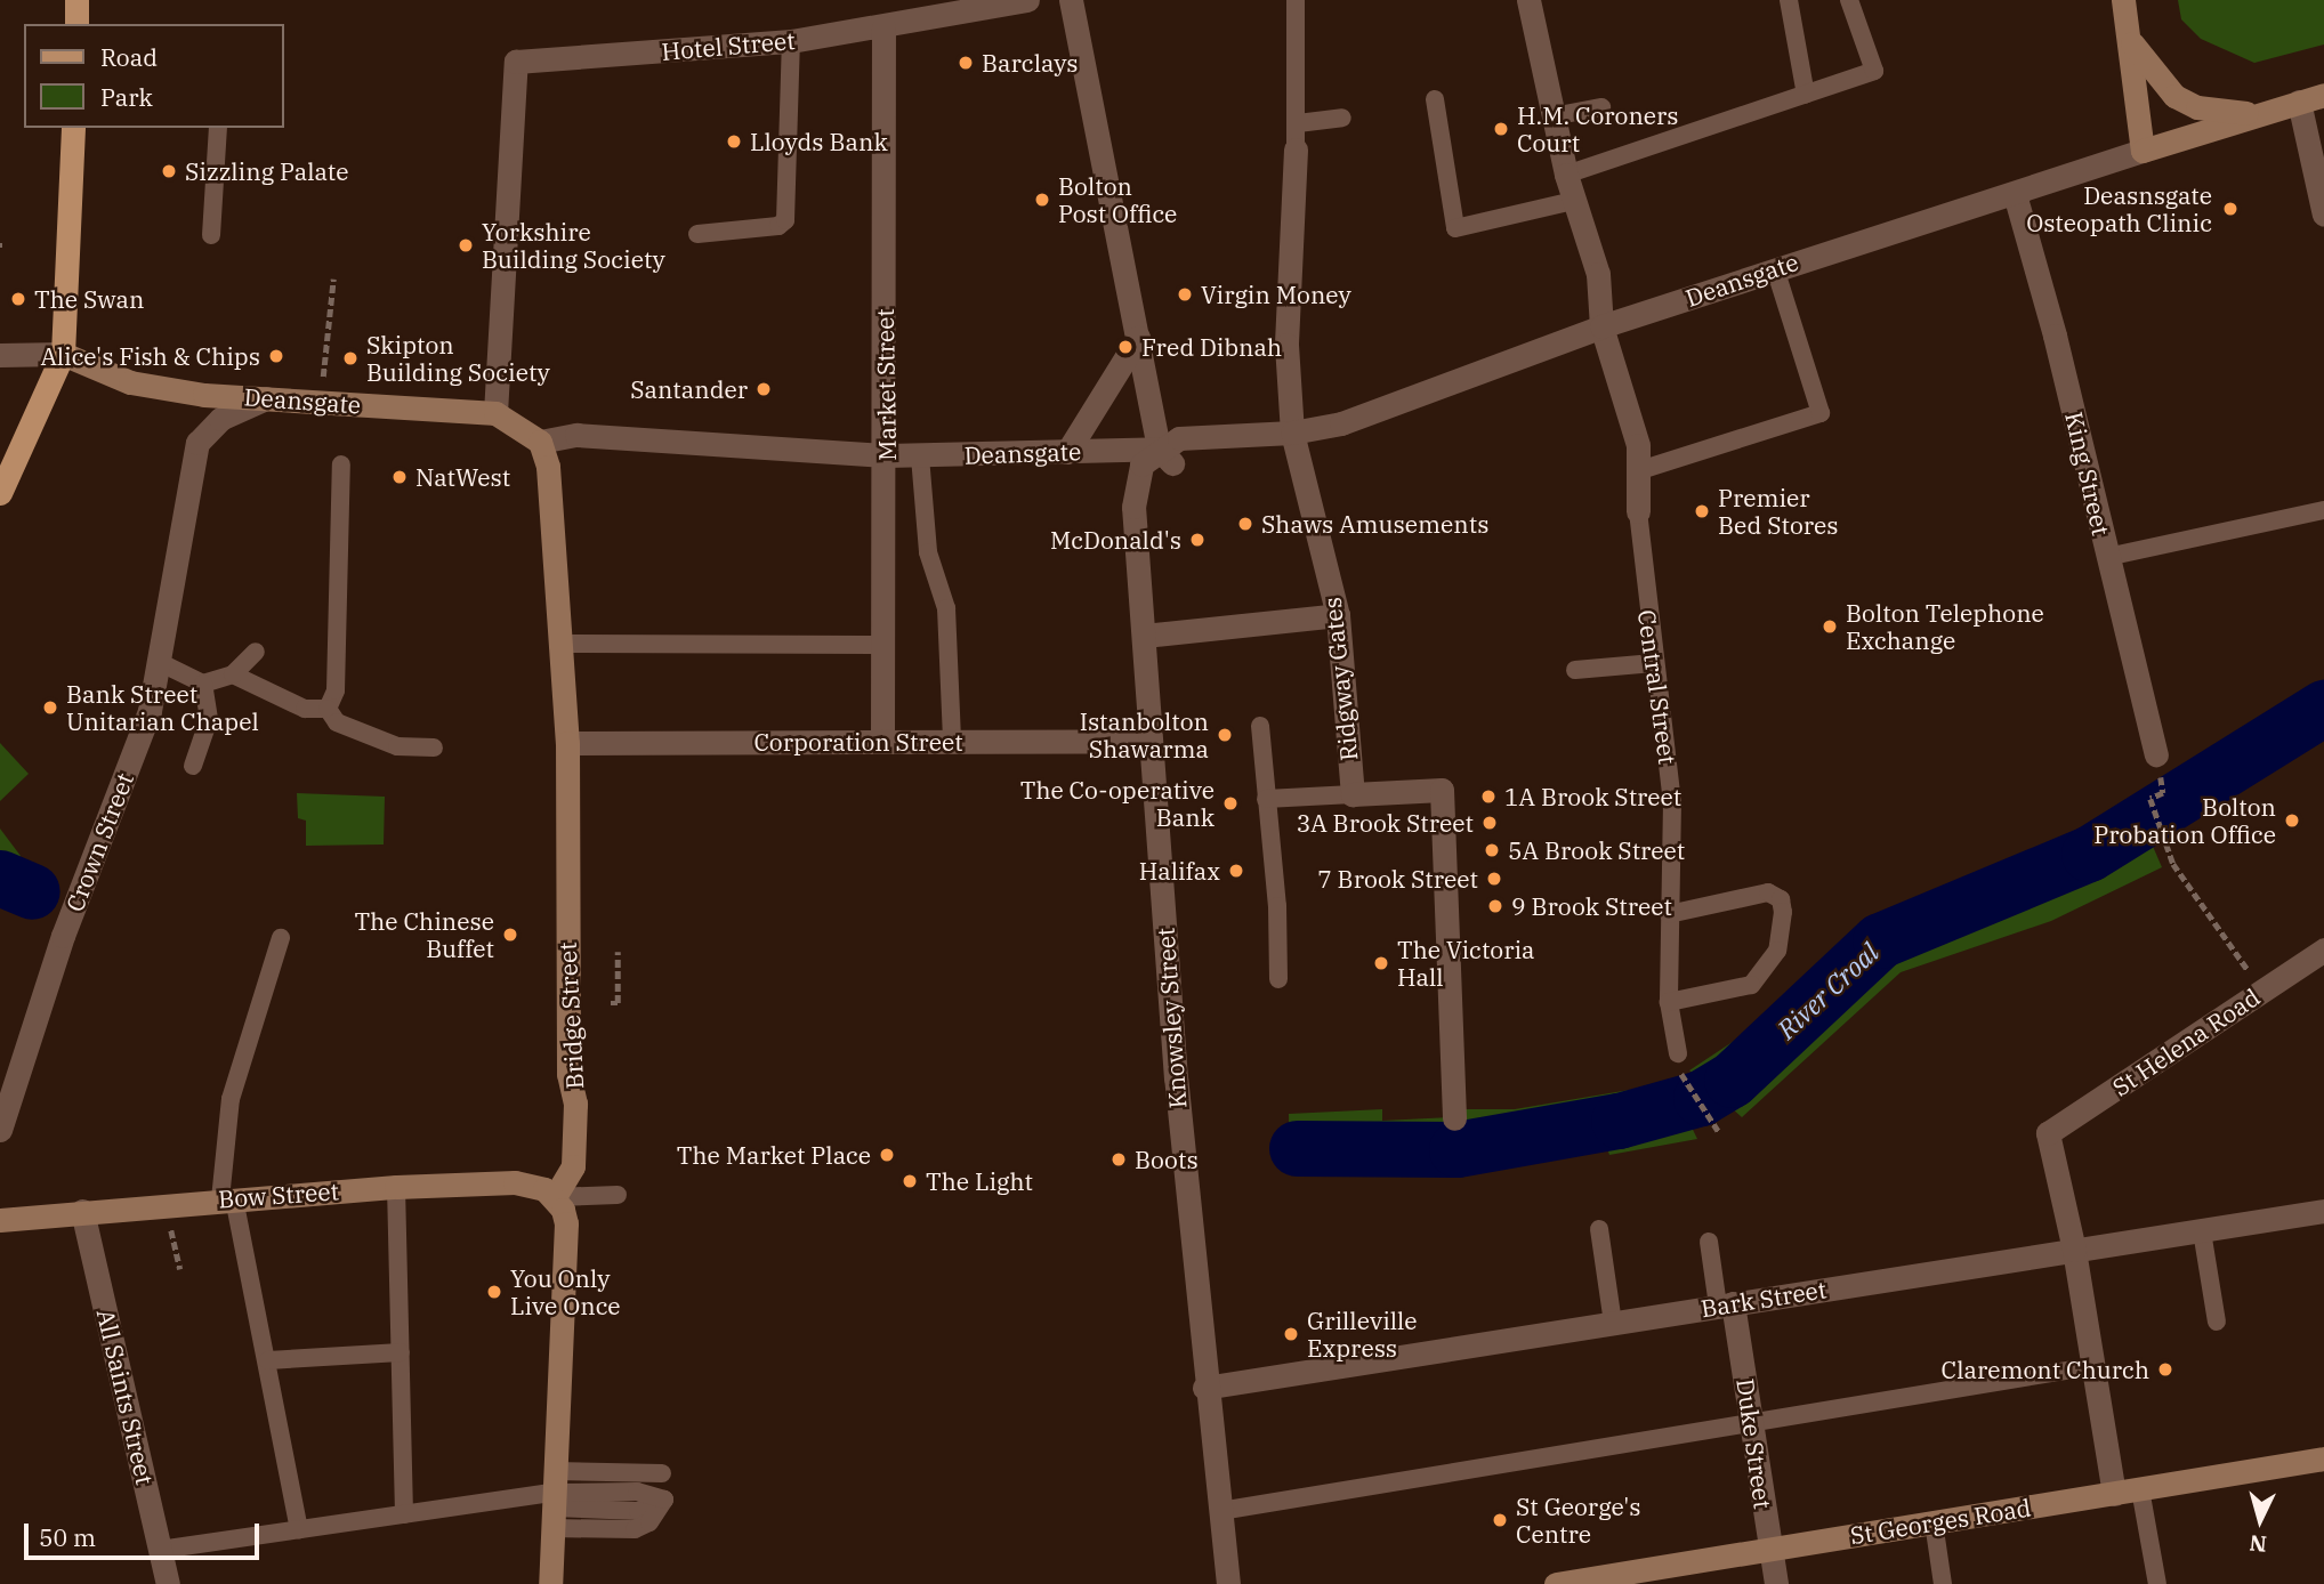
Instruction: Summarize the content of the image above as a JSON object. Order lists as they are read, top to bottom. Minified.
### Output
{"streets":{"main road":["Deansgate","Bridge Street","Bow Street","St Georges Road"],"street":["Hotel Street","Market Street","King Street","Ridgway Gates","Central Street","Corporation Street","Crown Street","Knowsley Street","St Helena Road","Bark Street","All Saints Street","Duke Street"]},"crossings":[["Hotel Street","Deansgate"],["Hotel Street","Market Street"],["Deansgate","Market Street"],["Deansgate","King Street"],["Deansgate","Ridgway Gates"],["Deansgate","Central Street"],["Deansgate","Crown Street"],["Deansgate","Bridge Street"],["Deansgate","Knowsley Street"],["Market Street","Corporation Street"],["Corporation Street","Bridge Street"],["Corporation Street","Knowsley Street"],["Bridge Street","Bow Street"],["Knowsley Street","Bark Street"],["St Helena Road","Bark Street"],["Bow Street","All Saints Street"],["Bark Street","Duke Street"],["Duke Street","St Georges Road"]],"water":["River Croal"],"places":["Barclays","H.M. Coroners Court","Lloyds Bank","Sizzling Palate","Bolton Post Office","Deasnsgate Osteopath Clinic","Yorkshire Building Society","Virgin Money","The Swan","Fred Dibnah","Alice's Fish & Chips","Skipton Building Society","Santander","NatWest","Premier Bed Stores","Shaws Amusements","McDonald's","Bolton Telephone Exchange","Bank Street Unitarian Chapel","Istanbolton Shawarma","1A Brook Street","The Co-operative Bank","Bolton Probation Office","3A Brook Street","5A Brook Street","Halifax","7 Brook Street","9 Brook Street","The Chinese Buffet","The Victoria Hall","The Market Place","Boots","The Light","You Only Live Once","Grilleville Express","Claremont Church","St George's Centre"],"legend":["Road","Park"],"scale_bar":"50 m","north":"bottom"}
